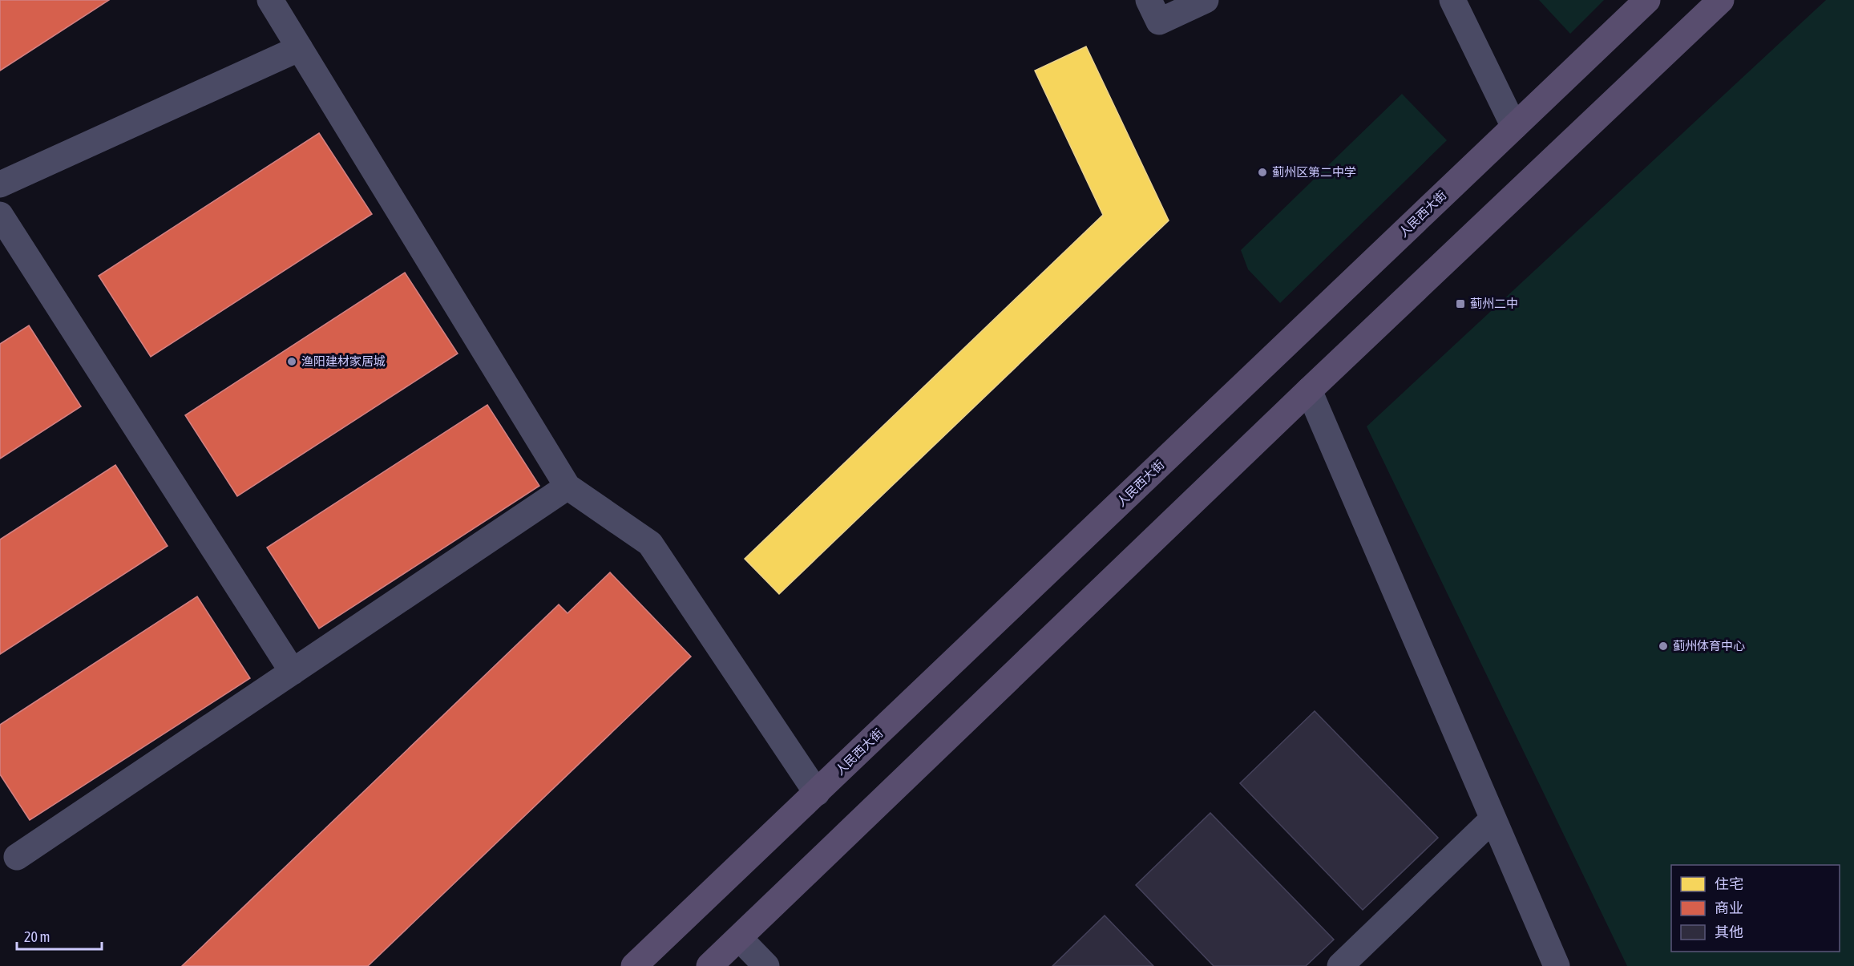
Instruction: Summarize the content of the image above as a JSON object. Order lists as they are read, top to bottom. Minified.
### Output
{"streets":{"main road":["人民西大街"]},"places":{"other":["蓟州区第二中学","渔阳建材家居城","蓟州体育中心"],"transit":["蓟州二中"]},"legend":["住宅","商业","其他"],"scale_bar":"20 m"}
